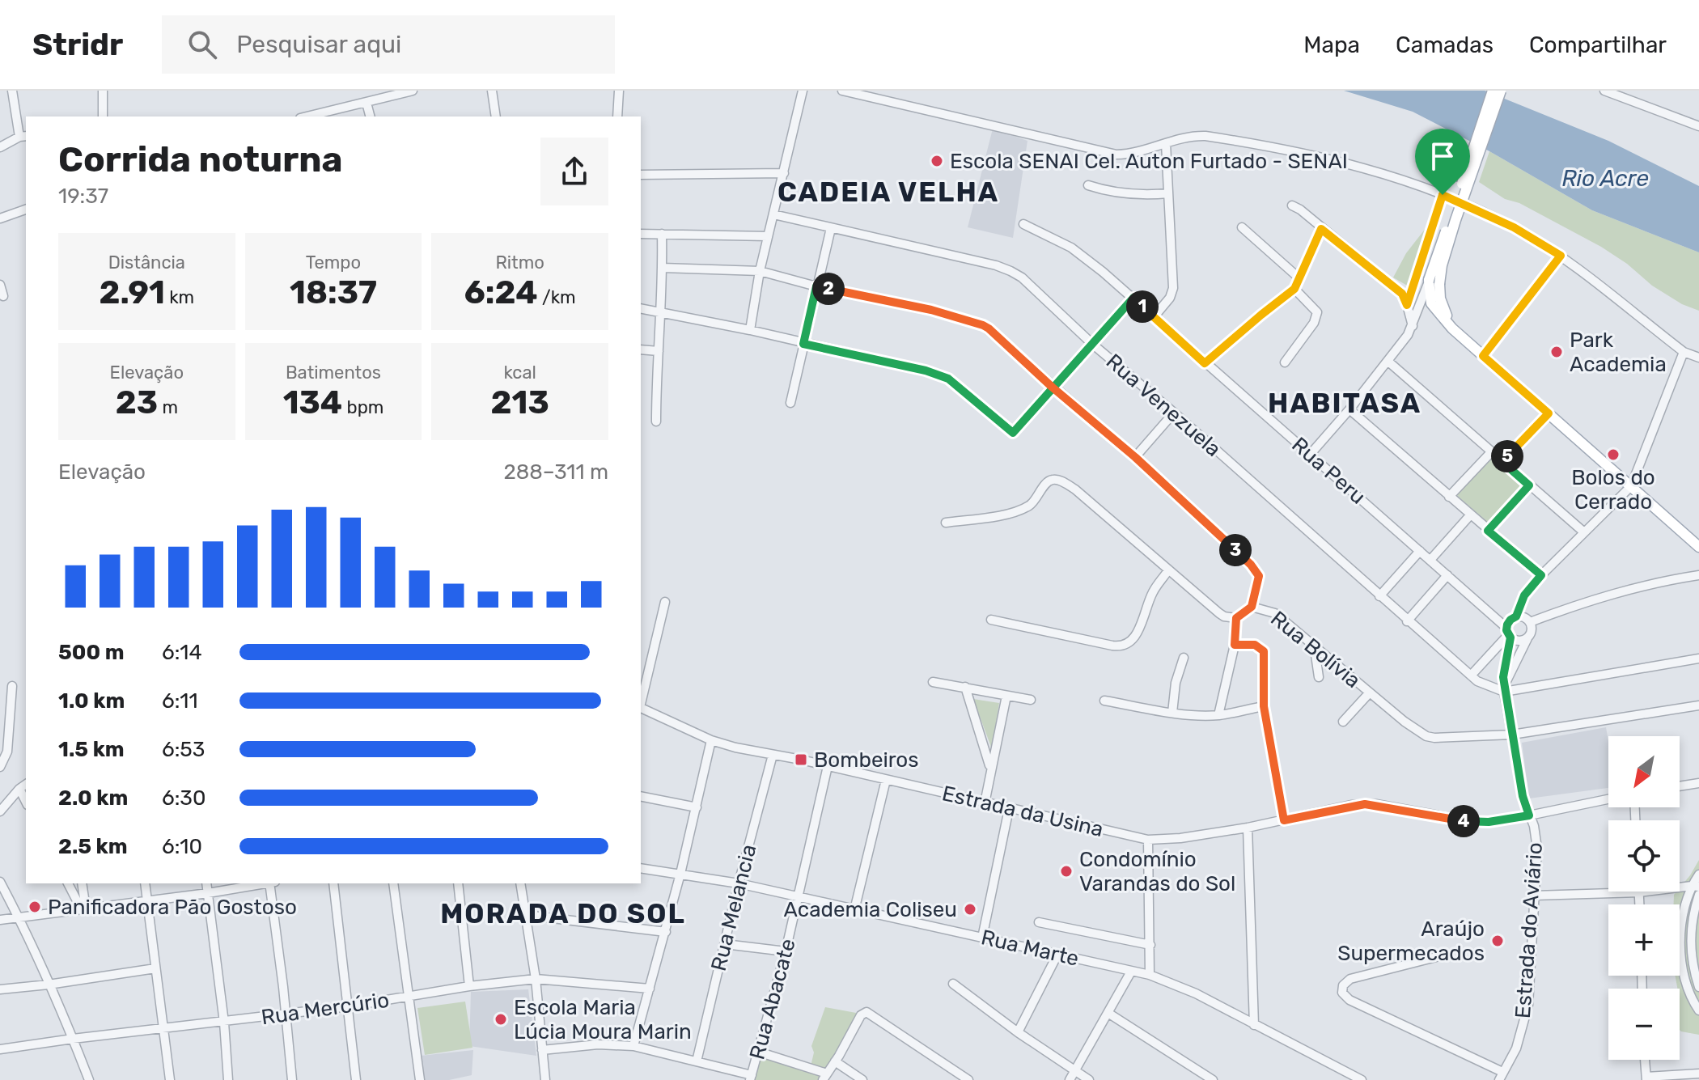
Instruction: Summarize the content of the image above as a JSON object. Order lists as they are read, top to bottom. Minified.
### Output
{"streets":{"street":["Rua Venezuela","Rua Peru","Rua Bolívia","Estrada da Usina","Rua Melancia","Estrada do Aviário","Rua Marte","Rua Abacate","Rua Mercúrio"]},"crossings":[["Rua Venezuela","Estrada do Aviário"],["Rua Peru","Estrada do Aviário"],["Rua Bolívia","Estrada do Aviário"],["Estrada da Usina","Rua Melancia"],["Estrada da Usina","Estrada do Aviário"],["Estrada da Usina","Rua Abacate"],["Rua Melancia","Rua Marte"],["Rua Marte","Rua Abacate"]],"districts":["CADEIA VELHA","HABITASA","MORADA DO SOL"],"water":["Rio Acre"],"places":{"other":["Escola SENAI Cel. Auton Furtado - SENAI","Park Academia","Bolos do Cerrado","Condomínio Varandas do Sol","Panificadora Pão Gostoso","Academia Coliseu","Araújo Supermecados","Escola Maria Lúcia Moura Marin"],"transit":["Bombeiros"]},"north":"bottom left","page":{"header":"Stridr","search":"Pesquisar aqui","nav":["Mapa","Camadas","Compartilhar"],"heading":["Corrida noturna","19:37"],"stats":[["Distância","2.91 km"],["Tempo","18:37"],["Ritmo","6:24 /km"],["Elevação","23 m"],["Batimentos","134 bpm"],["kcal","213"]],"pins":["2","1","5","3","4"],"chart":["Elevação","288–311 m"],"list":[{"name":"500 m","note":"6:14"},{"name":"1.0 km","note":"6:11"},{"name":"1.5 km","note":"6:53"},{"name":"2.0 km","note":"6:30"},{"name":"2.5 km","note":"6:10"}],"map_buttons":["+","−"]}}
